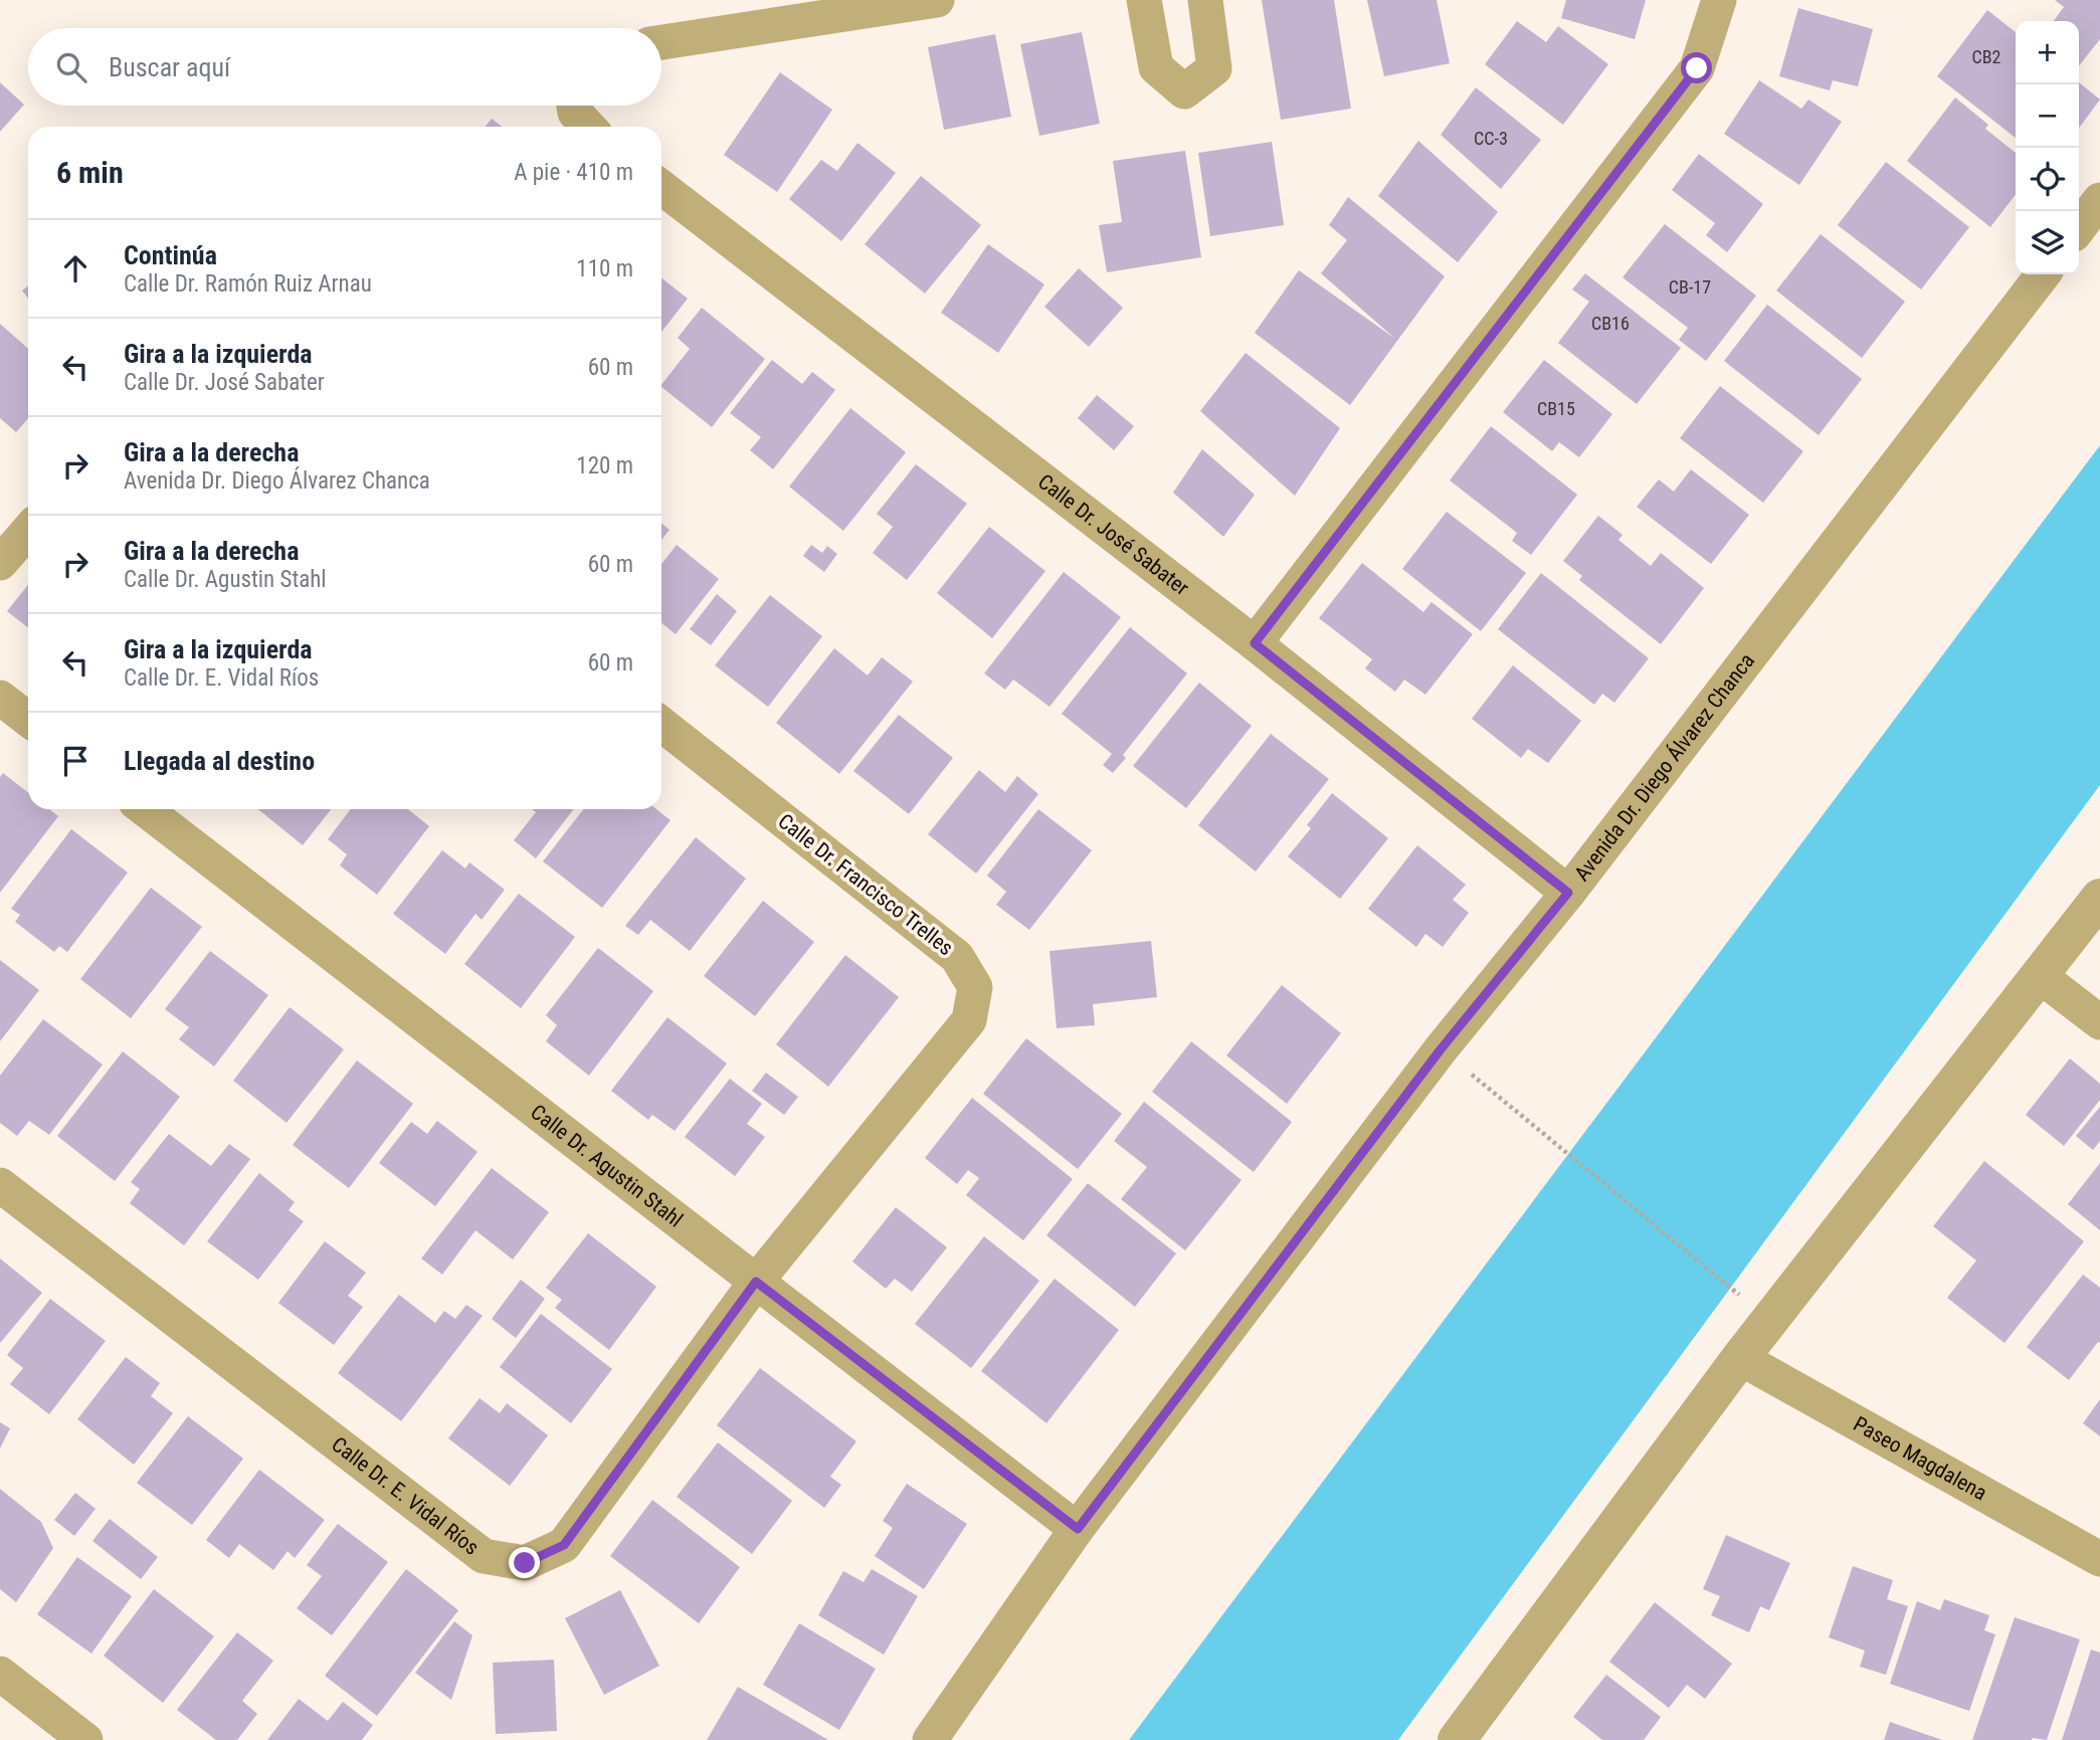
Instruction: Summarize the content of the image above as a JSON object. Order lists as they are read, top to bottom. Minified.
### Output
{"streets":{"street":["Calle Dr. José Sabater","Avenida Dr. Diego Álvarez Chanca","Calle Dr. Francisco Trelles","Calle Dr. Agustin Stahl","Paseo Magdalena","Calle Dr. E. Vidal Ríos"]},"crossings":[["Calle Dr. José Sabater","Avenida Dr. Diego Álvarez Chanca"],["Avenida Dr. Diego Álvarez Chanca","Calle Dr. Agustin Stahl"],["Calle Dr. Francisco Trelles","Calle Dr. Agustin Stahl"],["Calle Dr. Francisco Trelles","Calle Dr. E. Vidal Ríos"],["Calle Dr. Agustin Stahl","Calle Dr. E. Vidal Ríos"]],"house_numbers":["CB2","CC-3","CB-17","CB16","CB15"],"page":{"map_buttons":["+","−"],"search":"Buscar aquí","heading":["6 min","A pie · 410 m"],"list":[["Continúa","Calle Dr. Ramón Ruiz Arnau","110 m"],["Gira a la izquierda","Calle Dr. José Sabater","60 m"],["Gira a la derecha","Avenida Dr. Diego Álvarez Chanca","120 m"],["Gira a la derecha","Calle Dr. Agustin Stahl","60 m"],["Gira a la izquierda","Calle Dr. E. Vidal Ríos","60 m"],"Llegada al destino"]}}
